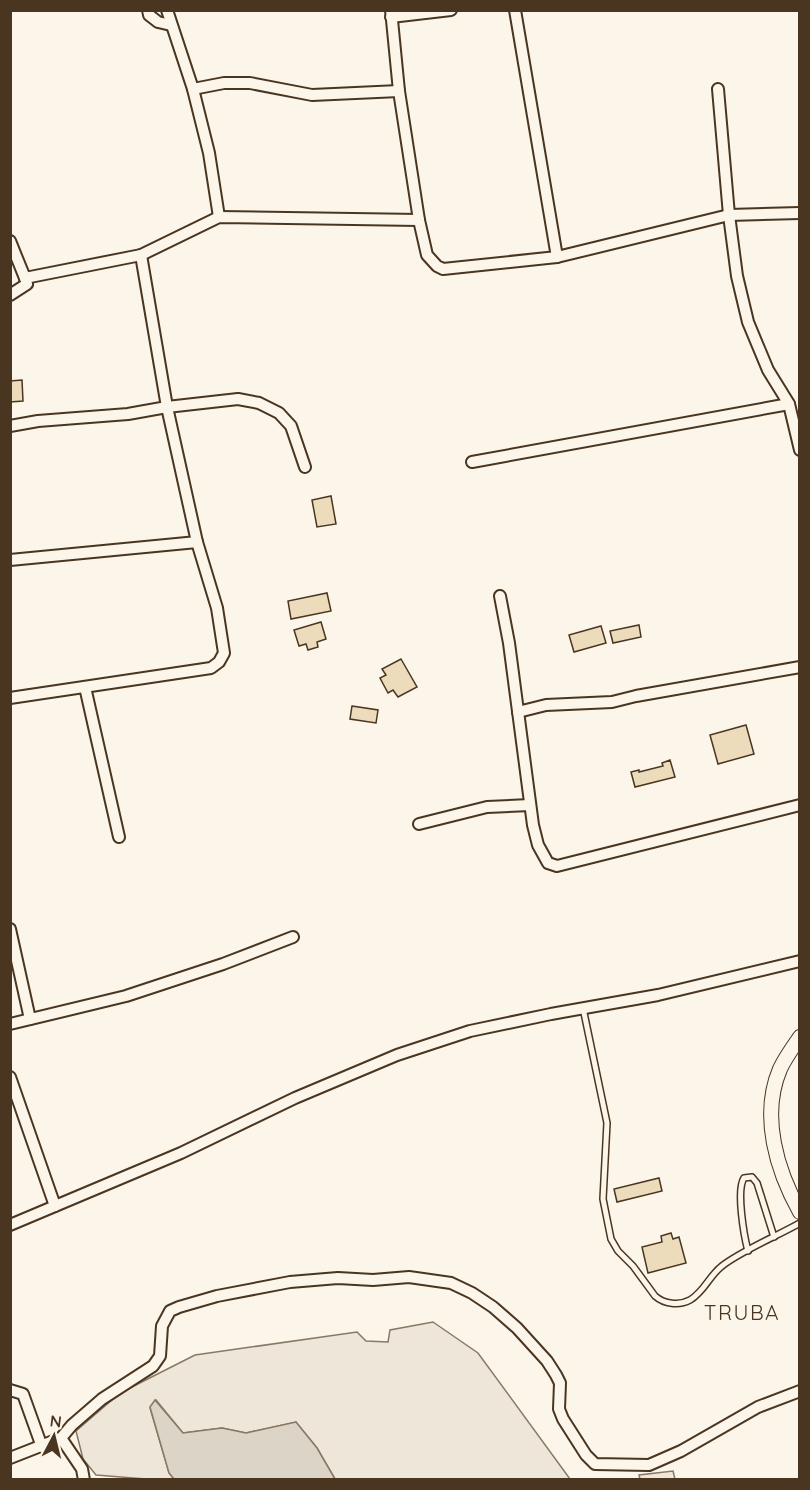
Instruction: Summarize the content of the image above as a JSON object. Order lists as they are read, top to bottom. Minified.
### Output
{"districts":["TRUBA"],"north":"top"}
